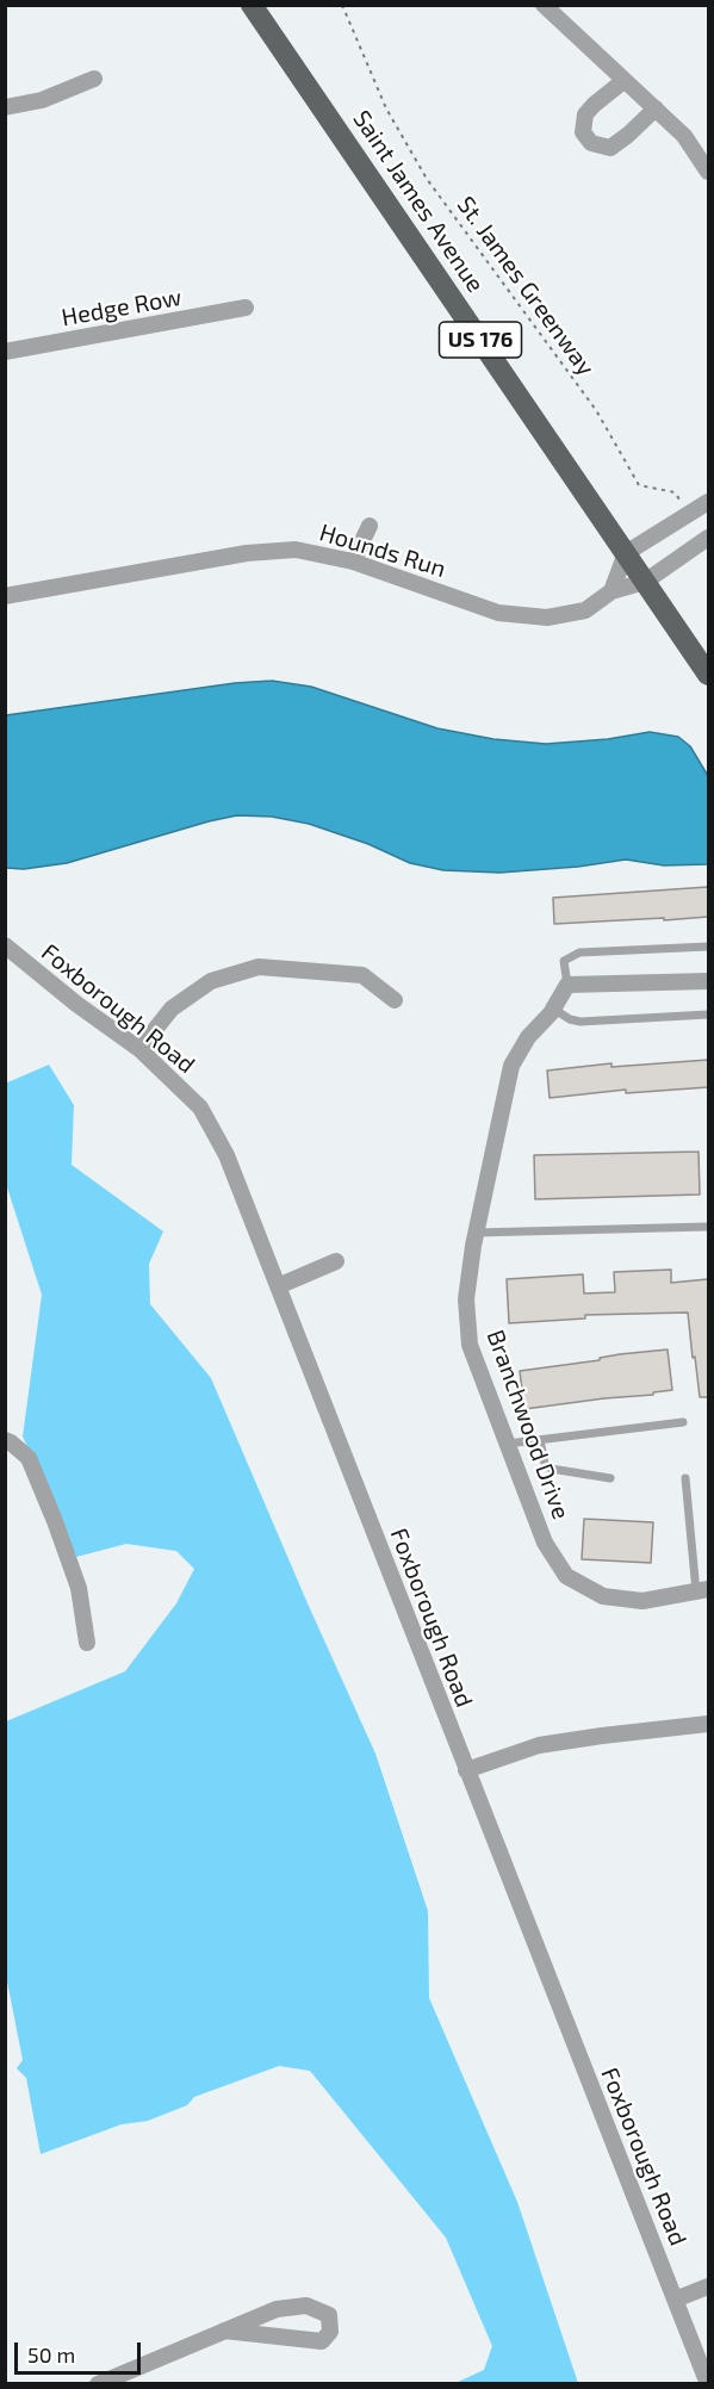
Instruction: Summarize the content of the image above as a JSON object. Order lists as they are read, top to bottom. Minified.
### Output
{"streets":{"main road":["Saint James Avenue","US 176"],"street":["Hedge Row","Hounds Run","Foxborough Road","Branchwood Drive"],"path":["St. James Greenway"]},"crossings":[["Saint James Avenue","Hounds Run"]],"scale_bar":"50 m"}
